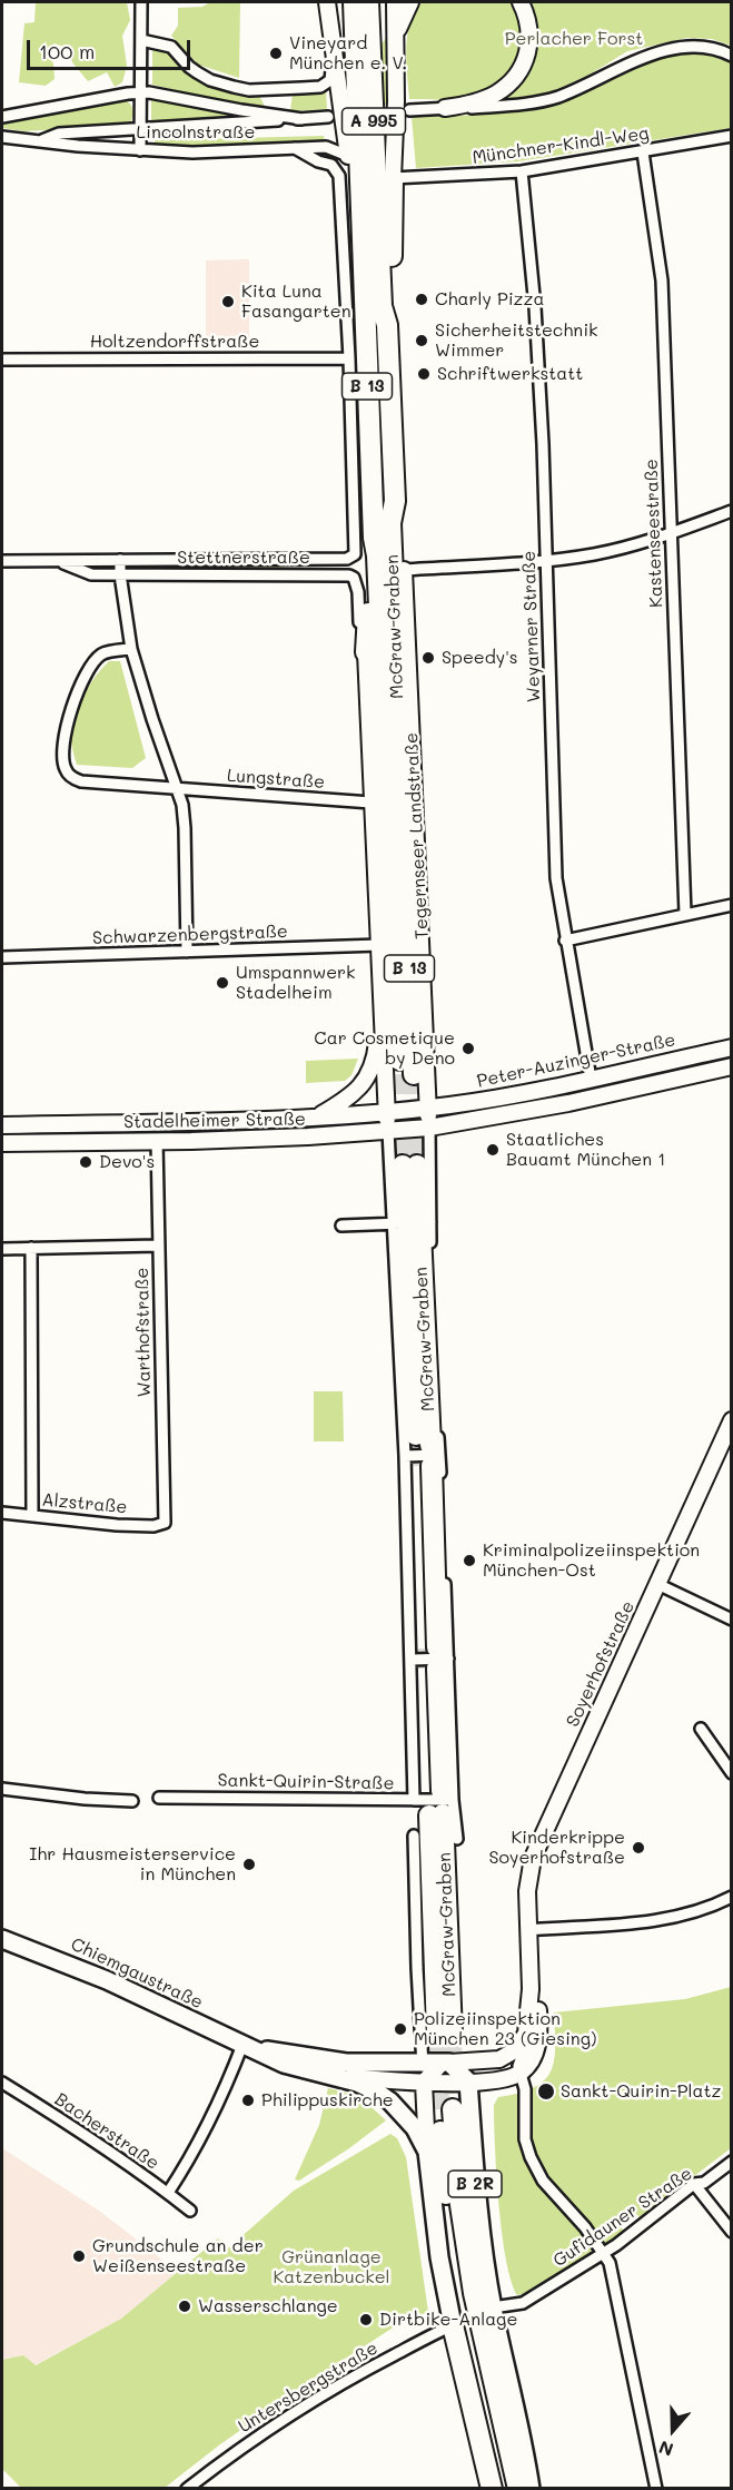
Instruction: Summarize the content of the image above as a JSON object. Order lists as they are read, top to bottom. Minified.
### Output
{"streets":{"highway":["A 995","B 13","McGraw-Graben","B 2R"],"main road":["Tegernseer Landstraße","Peter-Auzinger-Straße","Stadelheimer Straße","Soyerhofstraße","Chiemgaustraße"],"street":["Lincolnstraße","Münchner-Kindl-Weg","Holtzendorffstraße","Kastenseestraße","Stettnerstraße","Weyarner Straße","Lungstraße","Schwarzenbergstraße","Warthofstraße","Alzstraße","Sankt-Quirin-Straße","Bacherstraße","Gufidauner Straße","Untersbergstraße"]},"crossings":[["A 995","B 13"],["Münchner-Kindl-Weg","Kastenseestraße"],["Münchner-Kindl-Weg","Weyarner Straße"],["Holtzendorffstraße","Stettnerstraße"],["B 13","McGraw-Graben"],["Stettnerstraße","Tegernseer Landstraße"],["McGraw-Graben","Tegernseer Landstraße"],["McGraw-Graben","Sankt-Quirin-Straße"],["Weyarner Straße","Peter-Auzinger-Straße"],["Lungstraße","Tegernseer Landstraße"],["Tegernseer Landstraße","Schwarzenbergstraße"],["Tegernseer Landstraße","Peter-Auzinger-Straße"],["Tegernseer Landstraße","Stadelheimer Straße"],["Peter-Auzinger-Straße","Stadelheimer Straße"],["Stadelheimer Straße","Warthofstraße"],["Warthofstraße","Alzstraße"],["Chiemgaustraße","B 2R"],["B 2R","Gufidauner Straße"],["B 2R","Untersbergstraße"]],"parks":["Perlacher Forst","Grünanlage Katzenbuckel"],"places":["Vineyard München e. V.","Charly Pizza","Kita Luna Fasangarten","Sicherheitstechnik Wimmer","Schriftwerkstatt","Speedy's","Umspannwerk Stadelheim","Car Cosmetique by Deno","Staatliches Bauamt München 1","Devo's","Kriminalpolizeiinspektion München-Ost","Kinderkrippe Soyerhofstraße","Ihr Hausmeisterservice in München","Polizeiinspektion München 23 (Giesing)","Sankt-Quirin-Platz","Philippuskirche","Grundschule an der Weißenseestraße","Wasserschlange","Dirtbike-Anlage"],"scale_bar":"100 m","north":"bottom"}
